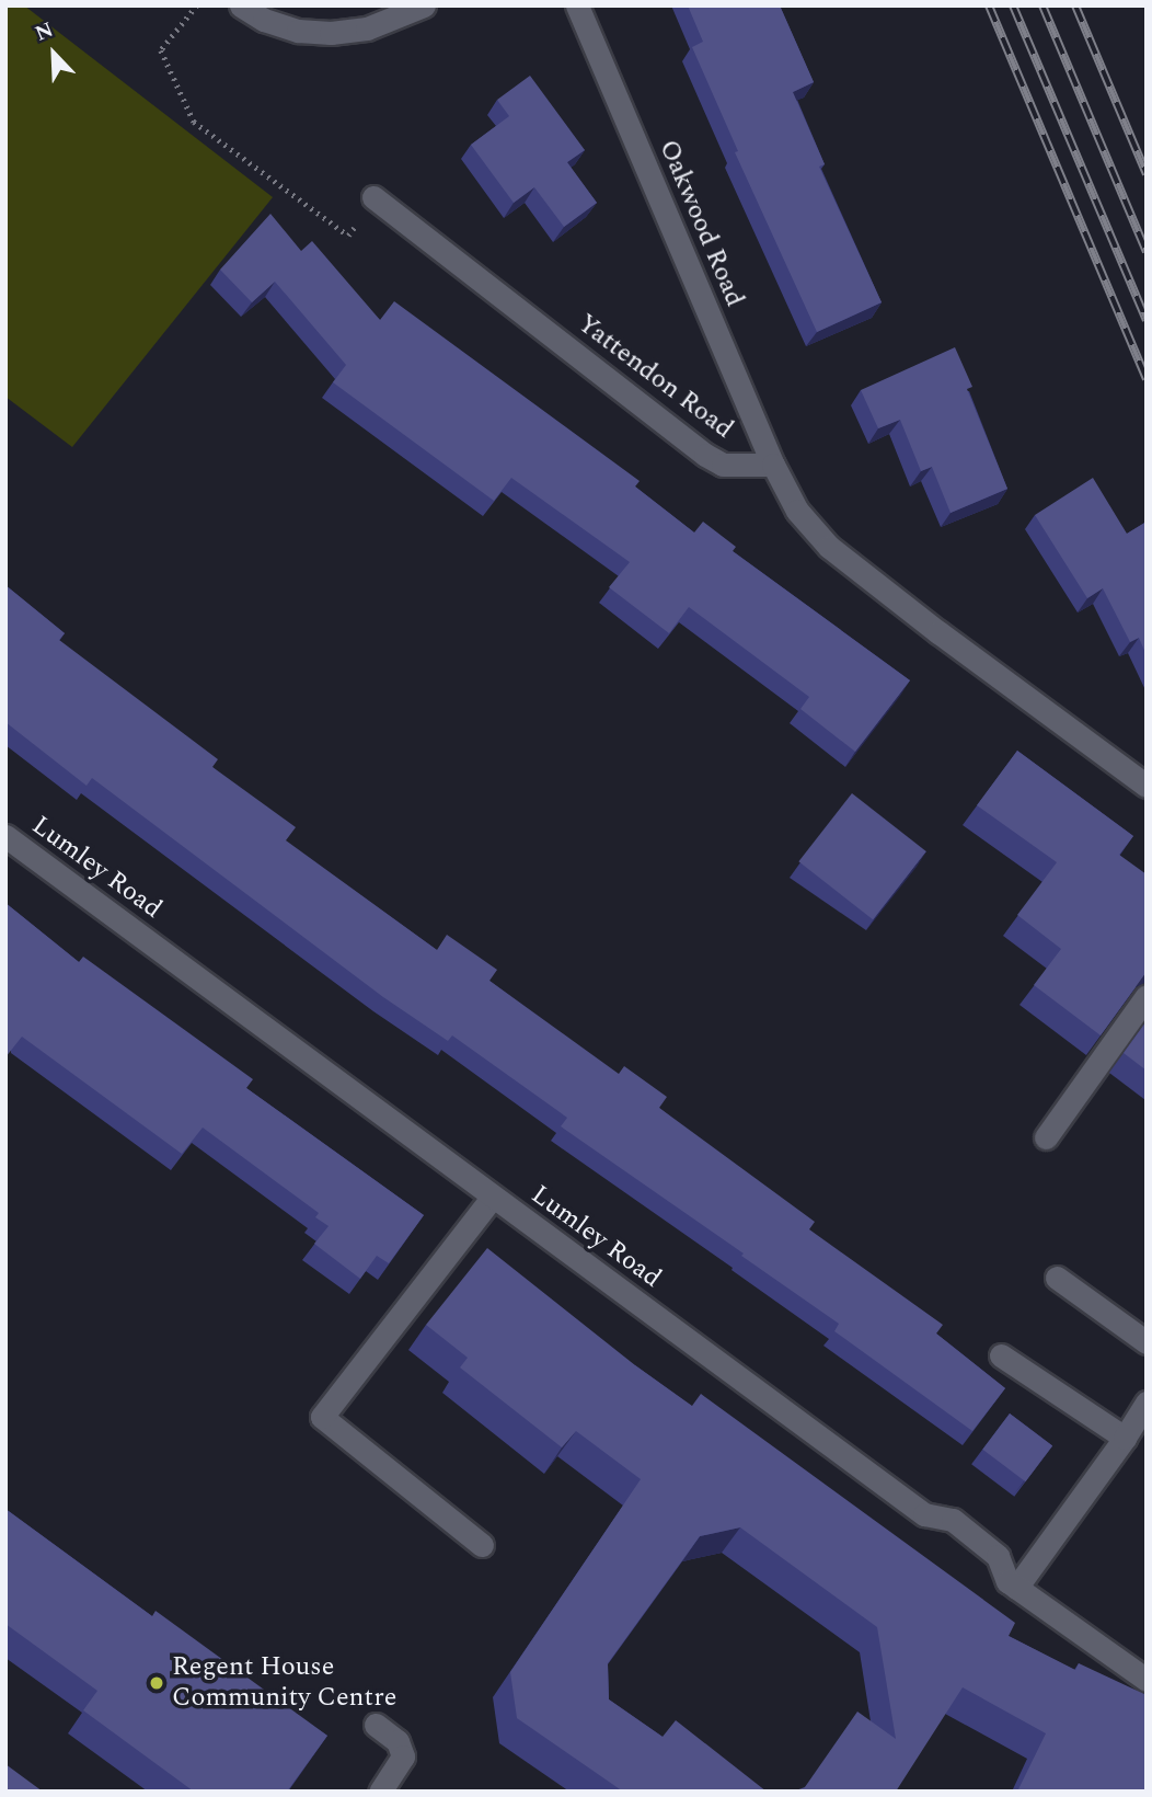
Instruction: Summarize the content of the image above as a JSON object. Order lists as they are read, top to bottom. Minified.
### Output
{"streets":{"street":["Oakwood Road","Yattendon Road","Lumley Road"]},"crossings":[["Oakwood Road","Yattendon Road"]],"places":["Regent House Community Centre"],"north":"top left"}
